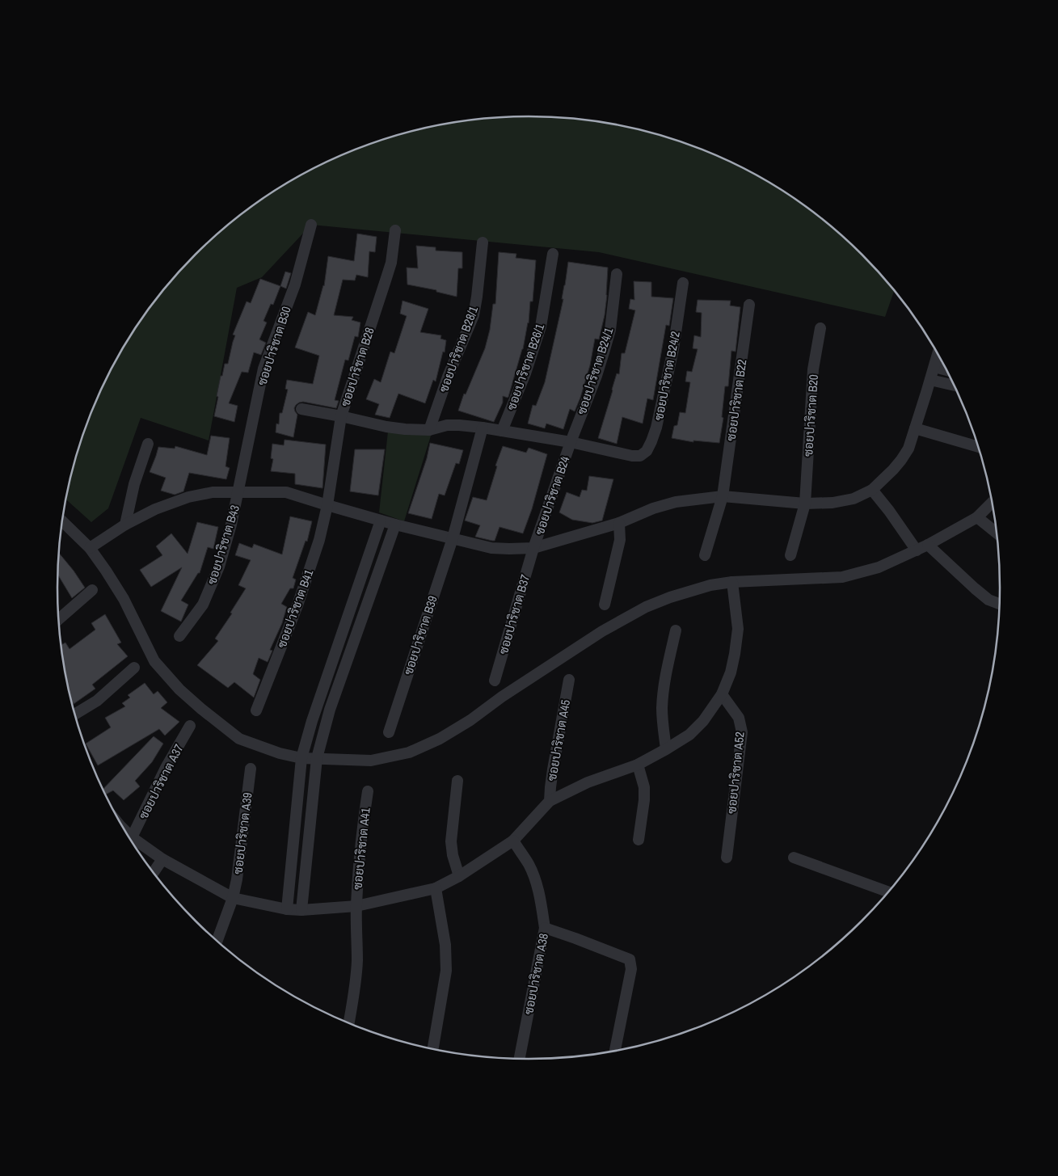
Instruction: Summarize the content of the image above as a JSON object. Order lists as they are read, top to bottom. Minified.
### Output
{"streets":{"street":["ซอยปาริชาต B30","ซอยปาริชาต B28/1","ซอยปาริชาต B28","ซอยปาริชาต B26/1","ซอยปาริชาต B24/1","ซอยปาริชาต B24/2","ซอยปาริชาต B22","ซอยปาริชาต B20","ซอยปาริชาต B24","ซอยปาริชาต B43","ซอยปาริชาต B41","ซอยปาริชาต B37","ซอยปาริชาต B39","ซอยปาริชาต A45","ซอยปาริชาต A52","ซอยปาริชาต A37","ซอยปาริชาต A39","ซอยปาริชาต A41","ซอยปาริชาต A38"]},"crossings":[["ซอยปาริชาต B30","ซอยปาริชาต B43"],["ซอยปาริชาต B28","ซอยปาริชาต B41"],["ซอยปาริชาต B24/1","ซอยปาริชาต B24/2"],["ซอยปาริชาต B24/1","ซอยปาริชาต B24"],["ซอยปาริชาต B24/2","ซอยปาริชาต B24"],["ซอยปาริชาต B24","ซอยปาริชาต B37"]]}
